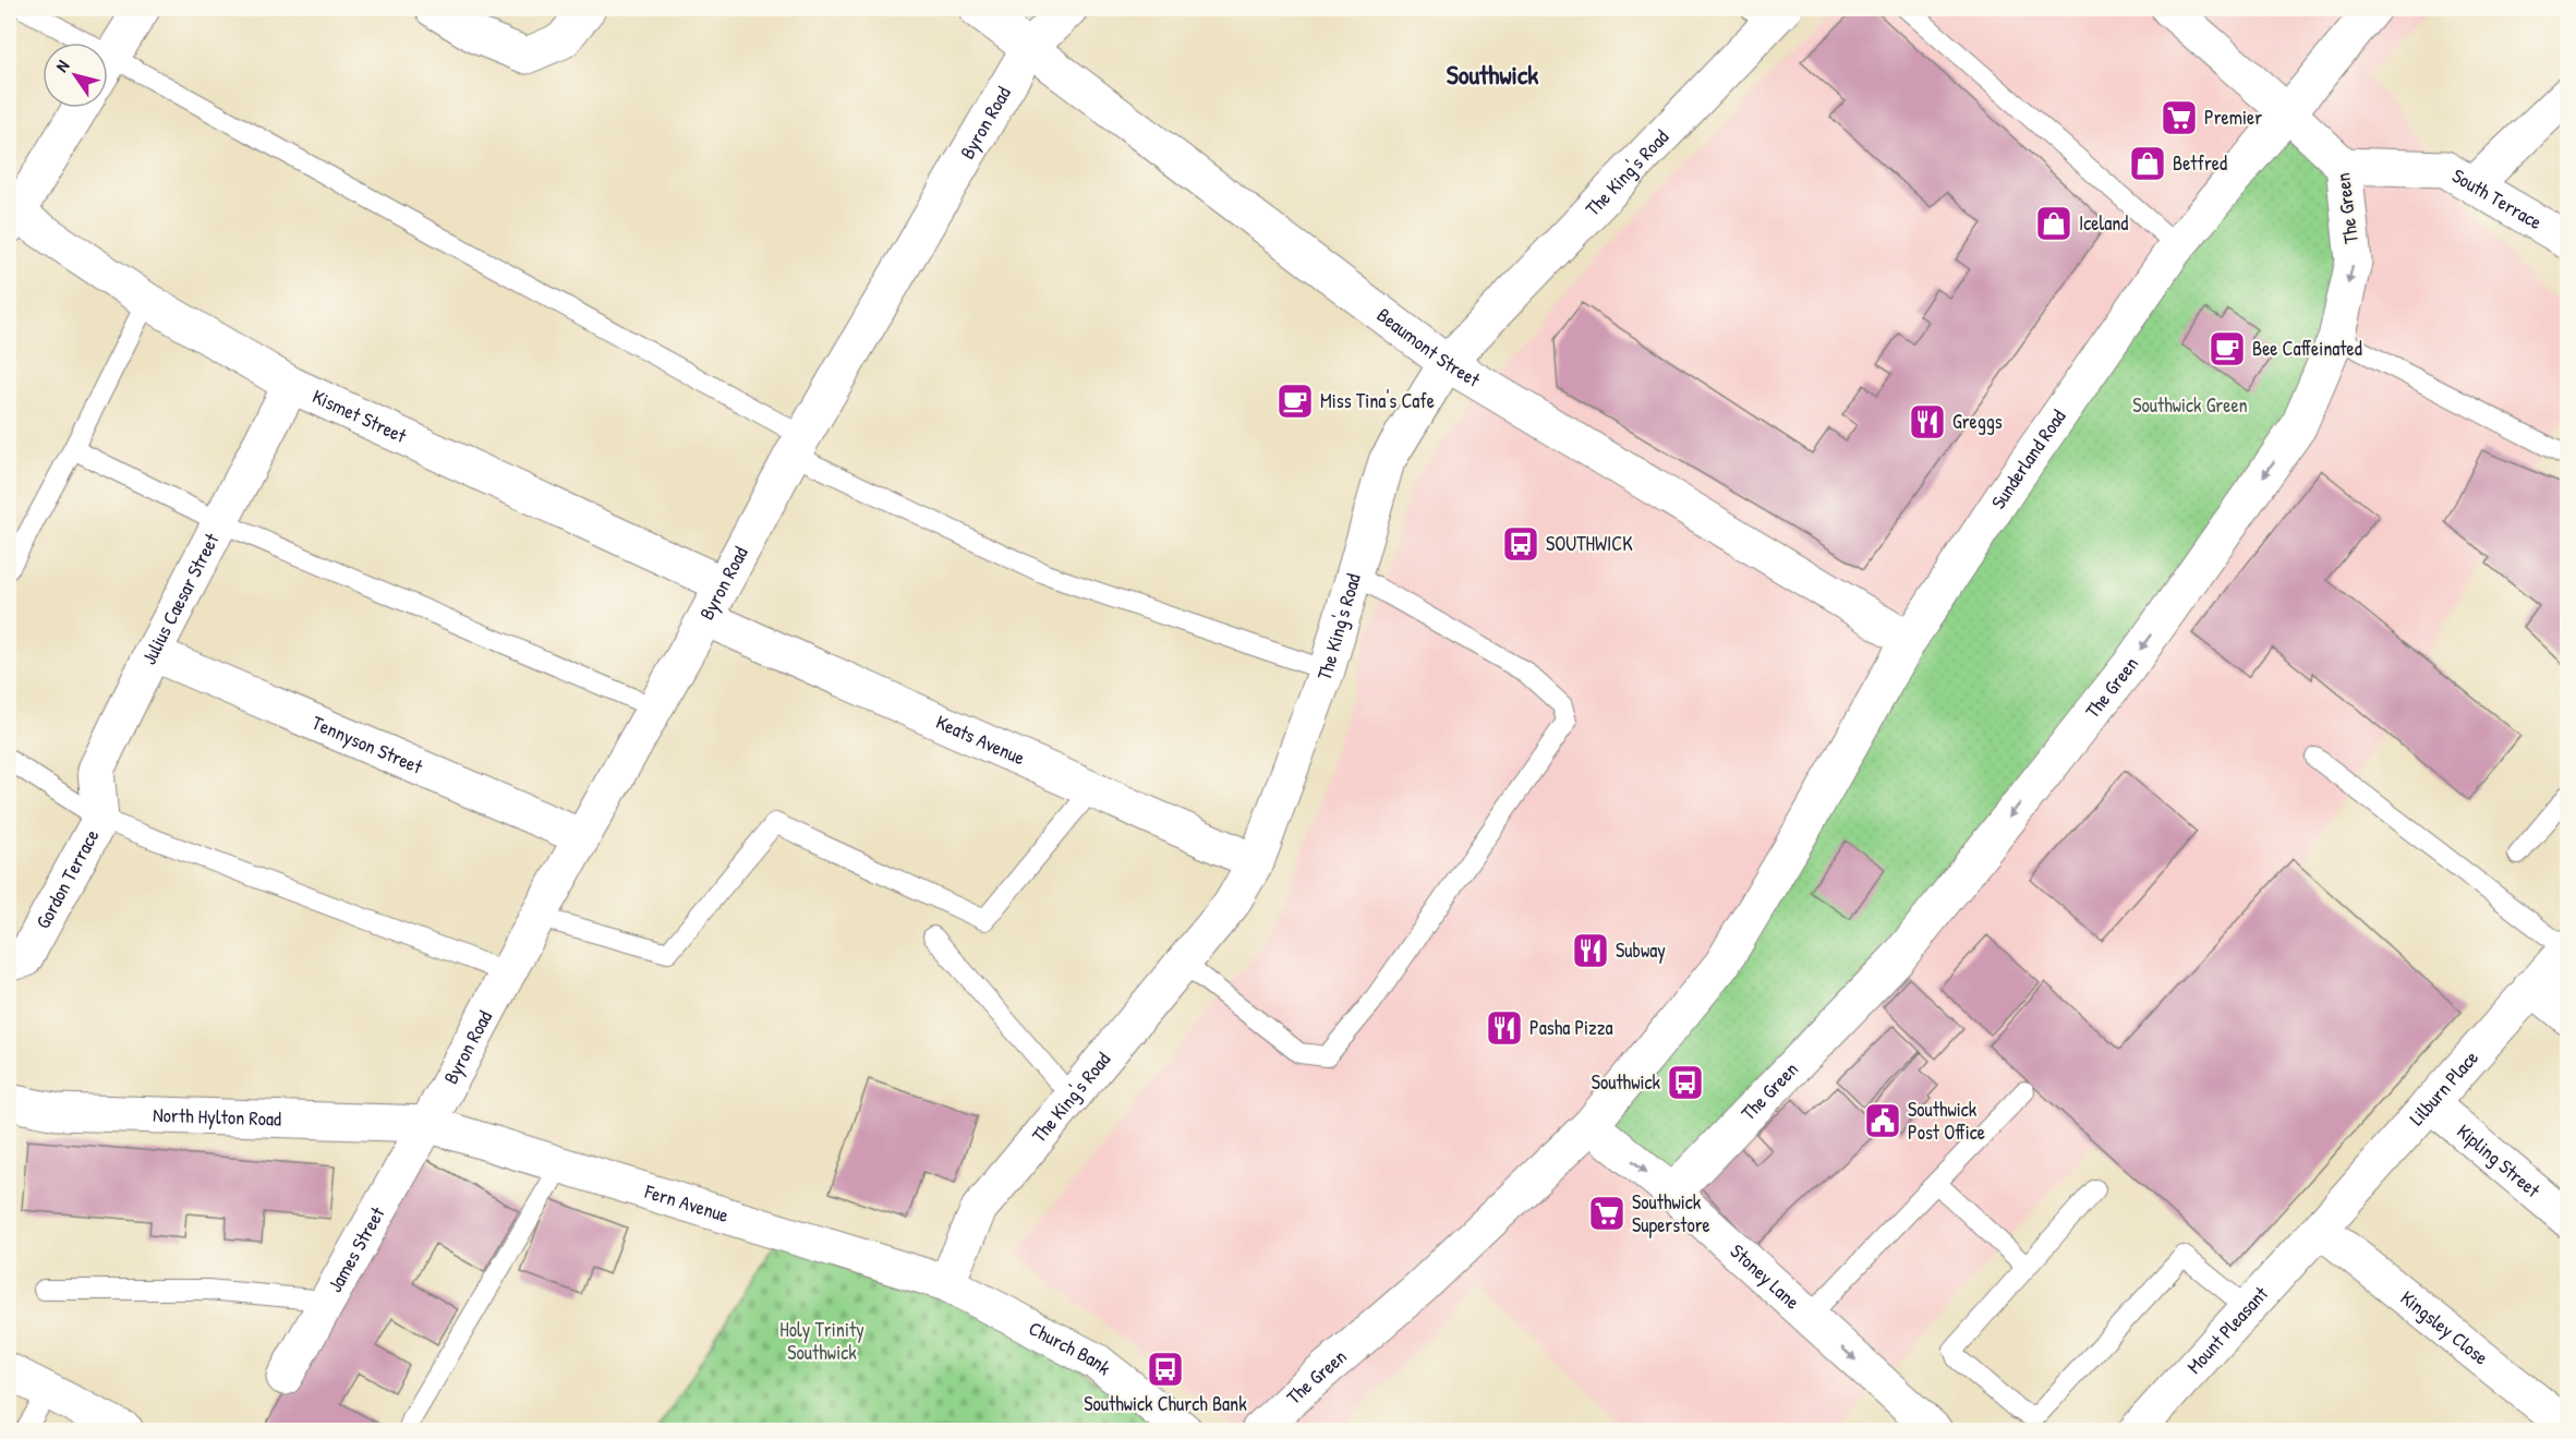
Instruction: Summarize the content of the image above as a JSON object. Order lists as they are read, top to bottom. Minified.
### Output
{"streets":{"street":["Byron Road","The King's Road","South Terrace","The Green","Beaumont Street","Kismet Street","Sunderland Road","Julius Caesar Street","Keats Avenue","Tennyson Street","Gordon Terrace","Lilburn Place","North Hylton Road","Kipling Street","Fern Avenue","James Street","Stoney Lane","Kingsley Close","Mount Pleasant","Church Bank"]},"crossings":[["Byron Road","Beaumont Street"],["Byron Road","Kismet Street"],["Byron Road","Keats Avenue"],["Byron Road","Tennyson Street"],["Byron Road","North Hylton Road"],["Byron Road","Fern Avenue"],["Byron Road","James Street"],["The King's Road","Beaumont Street"],["The King's Road","Keats Avenue"],["The King's Road","Fern Avenue"],["The King's Road","Church Bank"],["South Terrace","The Green"],["The Green","Sunderland Road"],["The Green","Stoney Lane"],["Beaumont Street","Sunderland Road"],["Kismet Street","Julius Caesar Street"],["Julius Caesar Street","Tennyson Street"],["Julius Caesar Street","Gordon Terrace"],["Lilburn Place","Kipling Street"],["Lilburn Place","Kingsley Close"],["Lilburn Place","Mount Pleasant"],["North Hylton Road","Fern Avenue"],["North Hylton Road","James Street"],["Fern Avenue","James Street"],["Fern Avenue","Church Bank"],["Kingsley Close","Mount Pleasant"]],"one_way":["Stoney Lane"],"districts":["Southwick"],"parks":["Southwick Green","Holy Trinity Southwick"],"places":{"supermarket":["Premier","Southwick Superstore"],"shop":["Betfred","Iceland"],"cafe":["Bee Caffeinated","Miss Tina's Cafe"],"restaurant":["Greggs","Subway","Pasha Pizza"],"bus stop":["SOUTHWICK","Southwick","Southwick Church Bank"],"public building":["Southwick Post Office"]},"north":"top left"}
